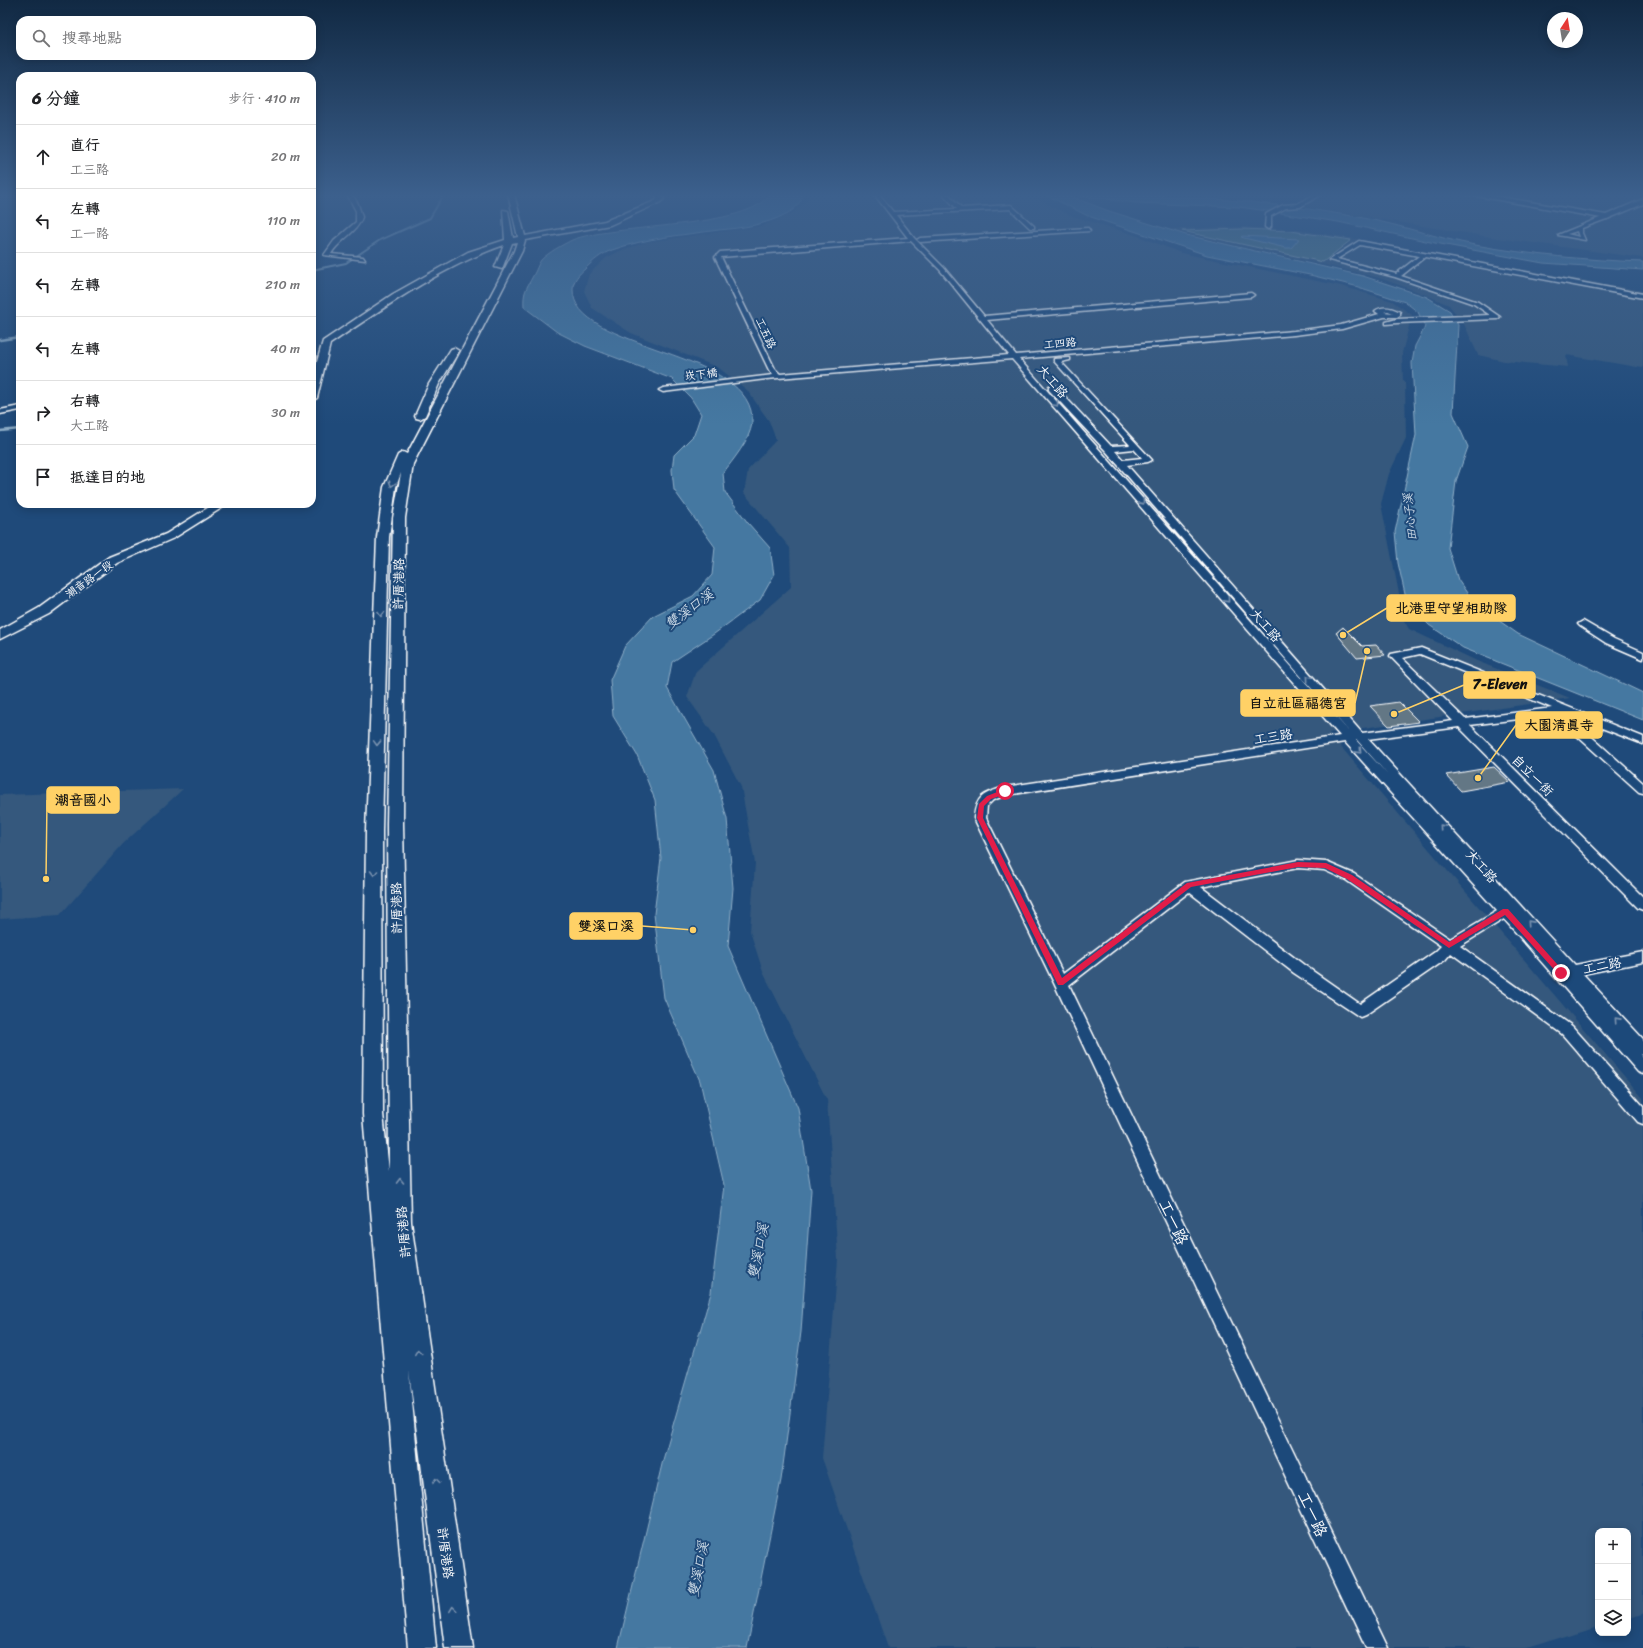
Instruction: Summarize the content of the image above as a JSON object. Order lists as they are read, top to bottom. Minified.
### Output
{"streets":{"street":["工五路","工四路","崁下橋","大工路","潮音路一段","許厝港路","工三路","自立一街","工二路","工一路"]},"crossings":[["工五路","工四路"],["工四路","崁下橋"],["工四路","大工路"],["大工路","工三路"],["大工路","工二路"],["工三路","自立一街"],["工三路","工一路"]],"water":["田心子溪","雙溪口溪"],"places":["北港里守望相助隊","自立社區福德宮","7-Eleven","大園清真寺","潮音國小","雙溪口溪"],"north":"top","page":{"search":"搜尋地點","heading":["6 分鐘","步行 · 410 m"],"list":[["直行","工三路","20 m"],["左轉","工一路","110 m"],["左轉","210 m"],["左轉","40 m"],["右轉","大工路","30 m"],"抵達目的地"],"map_buttons":["+","−"]}}
